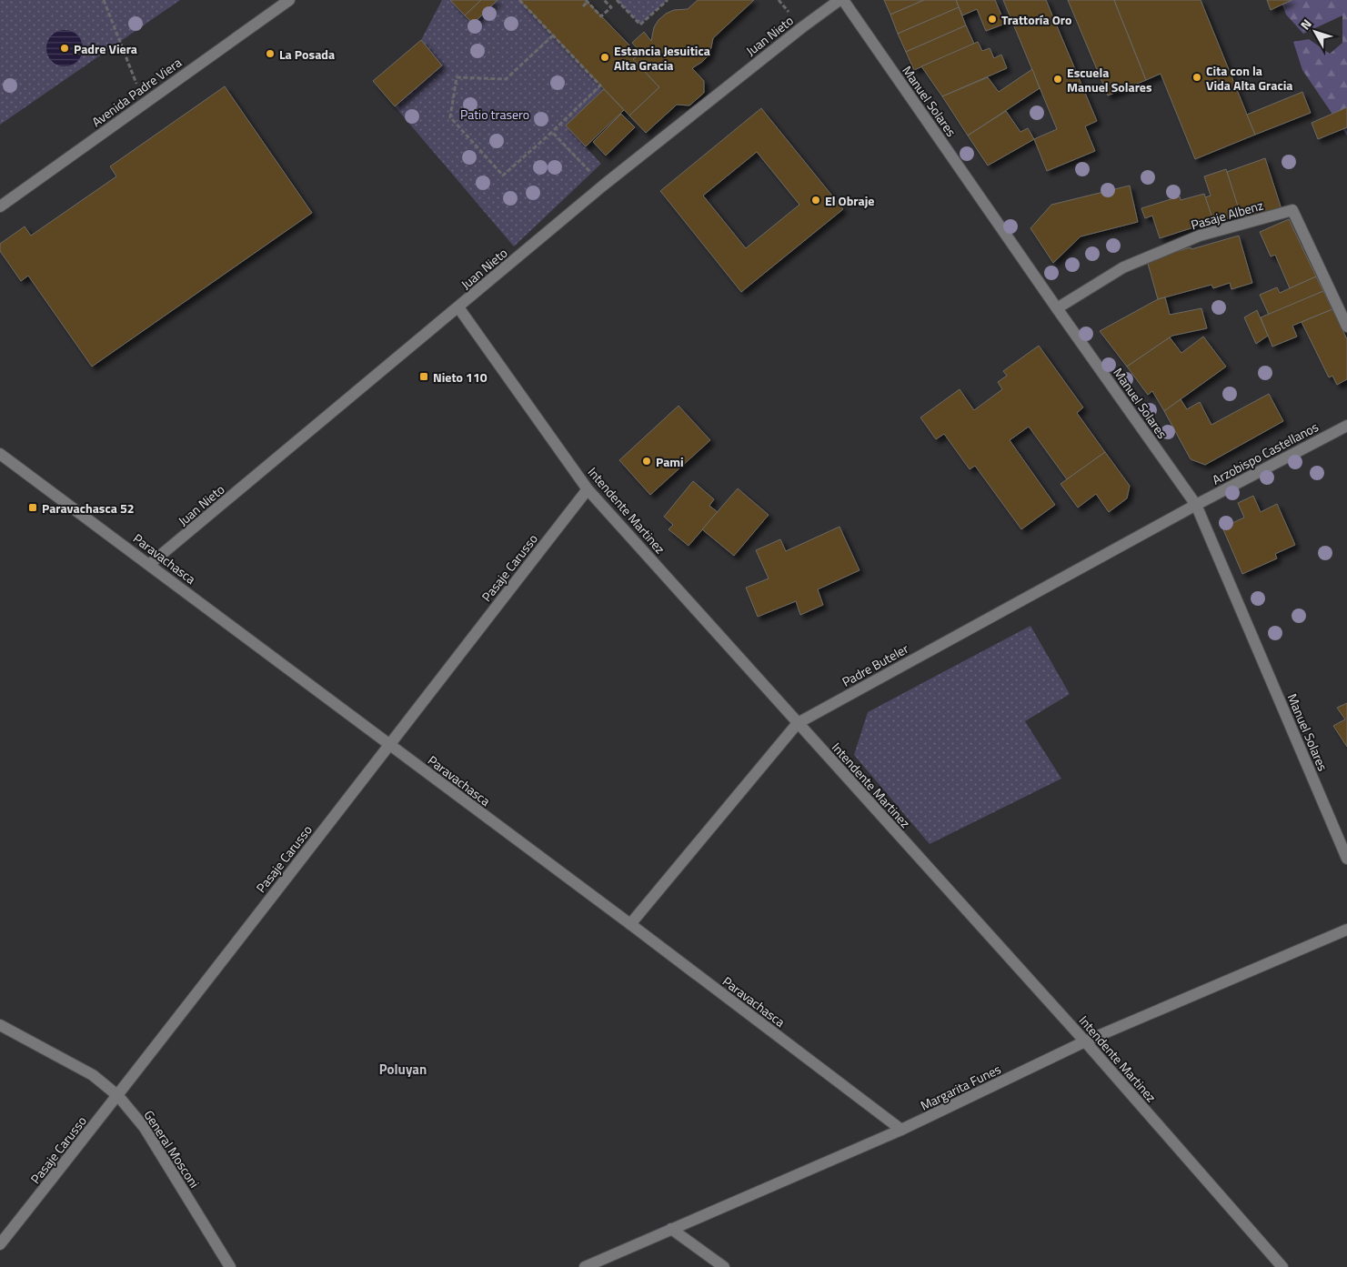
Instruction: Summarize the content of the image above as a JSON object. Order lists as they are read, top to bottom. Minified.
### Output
{"streets":{"street":["Juan Nieto","Avenida Padre Viera","Manuel Solares","Pasaje Albenz","Arzobispo Castellanos","Intendente Martinez","Paravachasca","Pasaje Carusso","Padre Buteler","Margarita Funes","General Mosconi"]},"crossings":[["Juan Nieto","Intendente Martinez"],["Juan Nieto","Paravachasca"],["Manuel Solares","Pasaje Albenz"],["Manuel Solares","Arzobispo Castellanos"],["Manuel Solares","Padre Buteler"],["Arzobispo Castellanos","Padre Buteler"],["Intendente Martinez","Pasaje Carusso"],["Intendente Martinez","Padre Buteler"],["Intendente Martinez","Margarita Funes"],["Paravachasca","Pasaje Carusso"],["Paravachasca","Padre Buteler"],["Paravachasca","Margarita Funes"],["Pasaje Carusso","General Mosconi"]],"districts":["Poluyan"],"parks":["Patio trasero"],"places":{"other":["Trattoría Oro","Padre Viera","La Posada","Estancia Jesuitica Alta Gracia","Cita con la Vida Alta Gracia","Escuela Manuel Solares","El Obraje","Pami"],"transit":["Nieto 110","Paravachasca 52"]},"north":"top left"}
